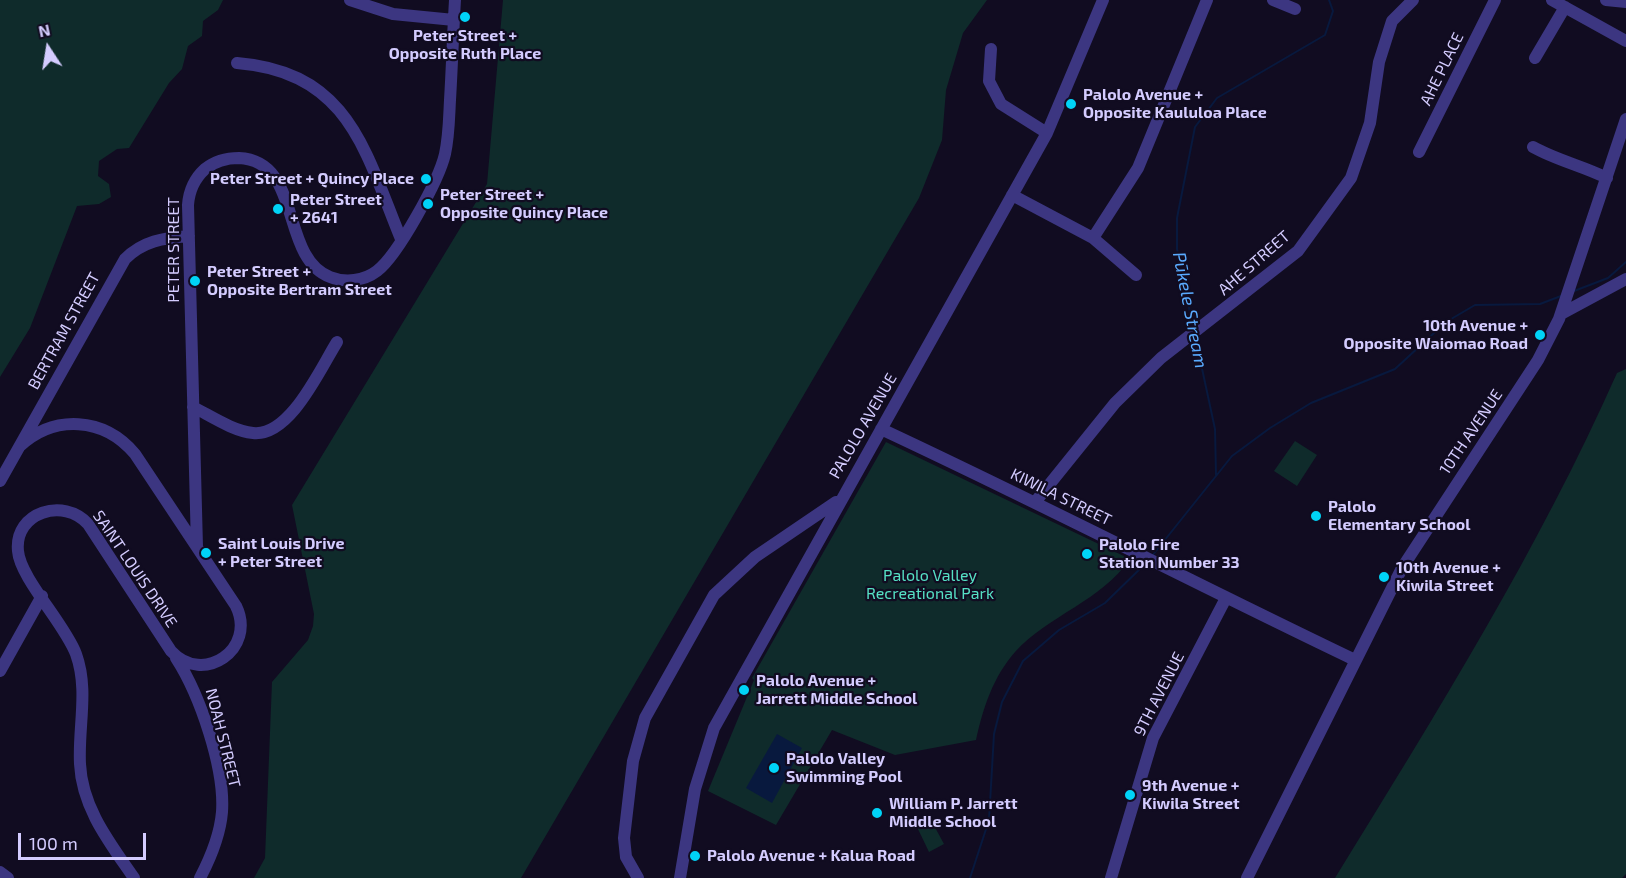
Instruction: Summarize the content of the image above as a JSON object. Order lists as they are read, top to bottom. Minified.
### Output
{"streets":{"street":["AHE PLACE","PETER STREET","AHE STREET","BERTRAM STREET","PALOLO AVENUE","10TH AVENUE","KIWILA STREET","SAINT LOUIS DRIVE","9TH AVENUE","NOAH STREET"]},"crossings":[["PETER STREET","BERTRAM STREET"],["PETER STREET","SAINT LOUIS DRIVE"],["AHE STREET","KIWILA STREET"],["BERTRAM STREET","SAINT LOUIS DRIVE"],["PALOLO AVENUE","KIWILA STREET"],["10TH AVENUE","KIWILA STREET"],["KIWILA STREET","9TH AVENUE"],["SAINT LOUIS DRIVE","NOAH STREET"]],"water":["Pūkele Stream"],"parks":["Palolo Valley Recreational Park"],"places":["Peter Street + Opposite Ruth Place","Palolo Avenue + Opposite Kaululoa Place","Peter Street + Quincy Place","Peter Street + Opposite Quincy Place","Peter Street + 2641","Peter Street + Opposite Bertram Street","10th Avenue + Opposite Waiomao Road","Palolo Elementary School","Saint Louis Drive + Peter Street","Palolo Fire Station Number 33","10th Avenue + Kiwila Street","Palolo Avenue + Jarrett Middle School","Palolo Valley Swimming Pool","9th Avenue + Kiwila Street","William P. Jarrett Middle School","Palolo Avenue + Kalua Road"],"scale_bar":"100 m","north":"top"}
